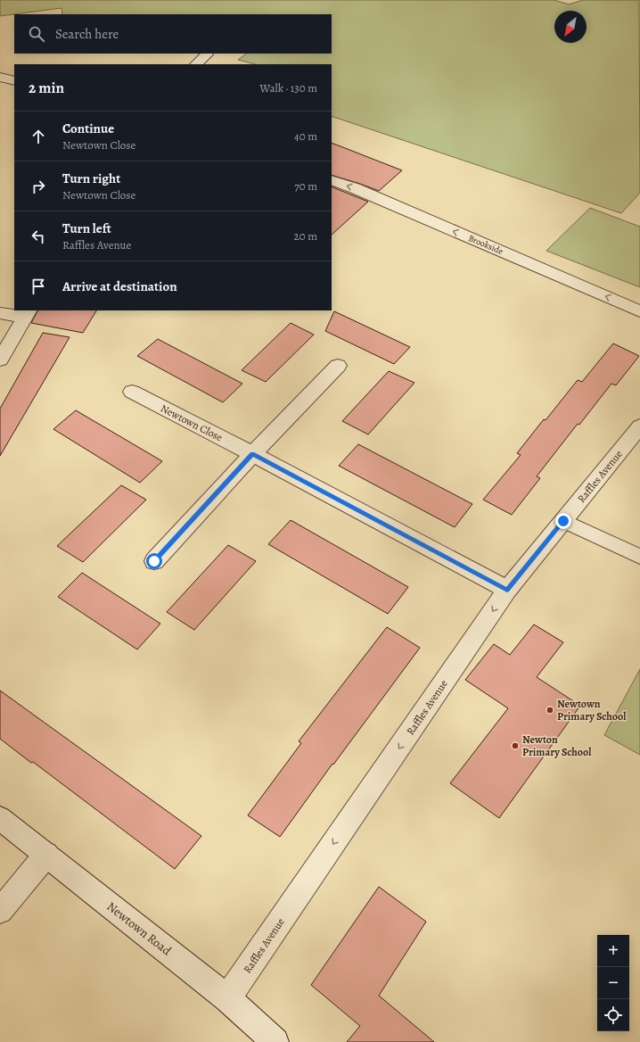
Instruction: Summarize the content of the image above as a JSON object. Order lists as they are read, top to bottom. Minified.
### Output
{"streets":{"street":["Brookside","Newtown Close","Raffles Avenue","Newtown Road"]},"crossings":[["Newtown Close","Raffles Avenue"],["Raffles Avenue","Newtown Road"]],"one_way":["Brookside","Raffles Avenue"],"places":["Newtown Primary School","Newton Primary School"],"north":"bottom left","page":{"search":"Search here","heading":["2 min","Walk · 130 m"],"list":[["Continue","Newtown Close","40 m"],["Turn right","Newtown Close","70 m"],["Turn left","Raffles Avenue","20 m"],"Arrive at destination"],"map_buttons":["+","−"]}}
